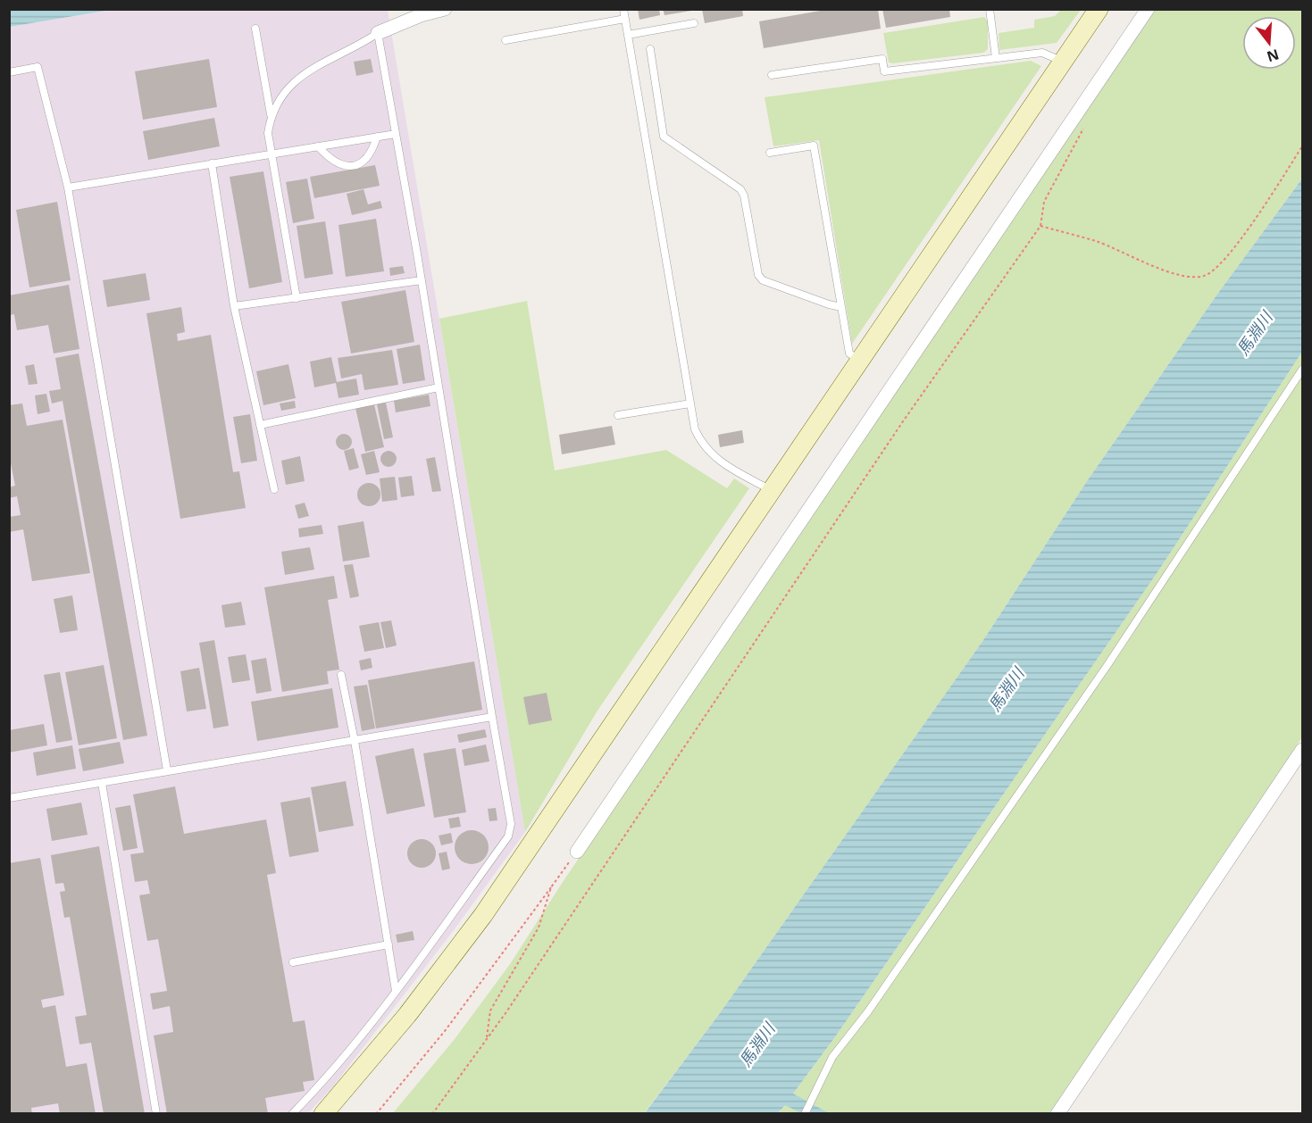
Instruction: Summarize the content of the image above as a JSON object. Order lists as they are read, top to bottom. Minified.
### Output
{"water":["馬淵川"],"north":"bottom"}
